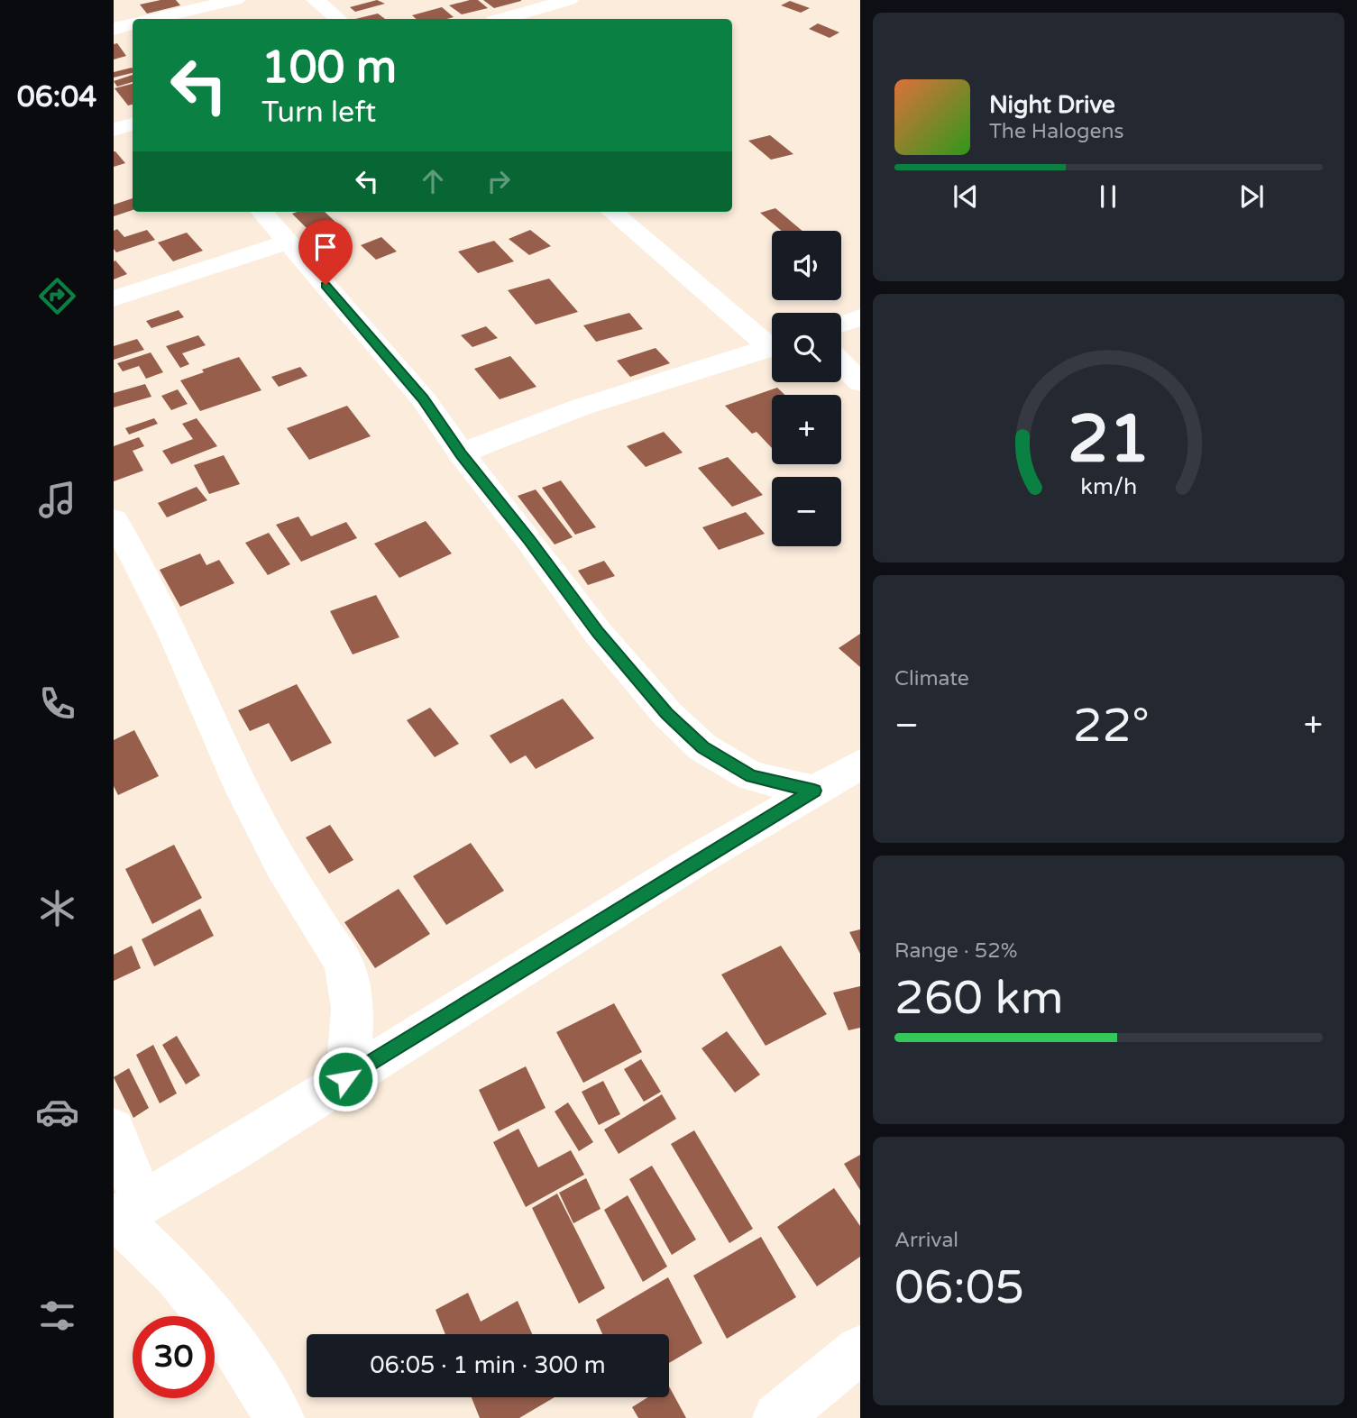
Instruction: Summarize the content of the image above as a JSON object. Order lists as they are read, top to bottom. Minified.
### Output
{"page":{"tabs":"06:04","turn":["100 m","Turn left"],"song":["Night Drive","The Halogens"],"map_buttons":["+","−"],"tile":["Climate",["Range · 52%","260 km"],["Arrival","06:05"]],"heat":["−","22°","+"],"limit":"30","trip":"06:05 · 1 min · 300 m","gauge":["21","km/h"]}}
